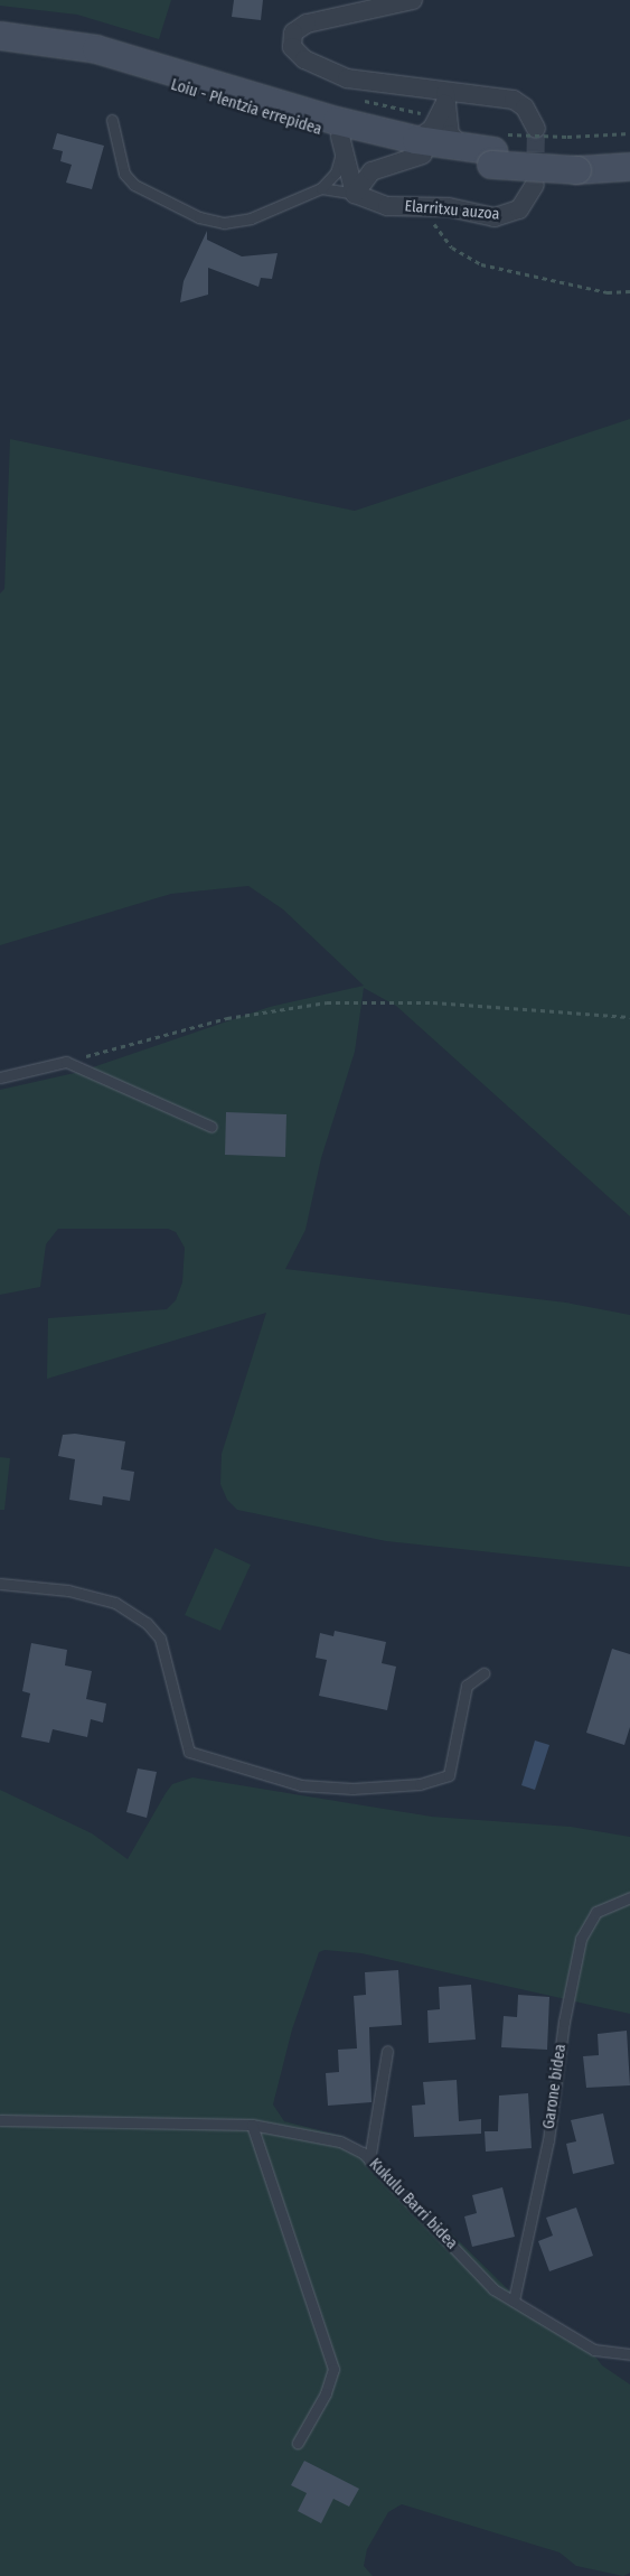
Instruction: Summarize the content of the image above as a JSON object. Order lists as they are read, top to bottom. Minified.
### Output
{"streets":{"main road":["Loiu - Plentzia errepidea"],"street":["Elarritxu auzoa"],"lane":["Garone bidea","Kukulu Barri bidea"]},"crossings":[["Garone bidea","Kukulu Barri bidea"]]}
